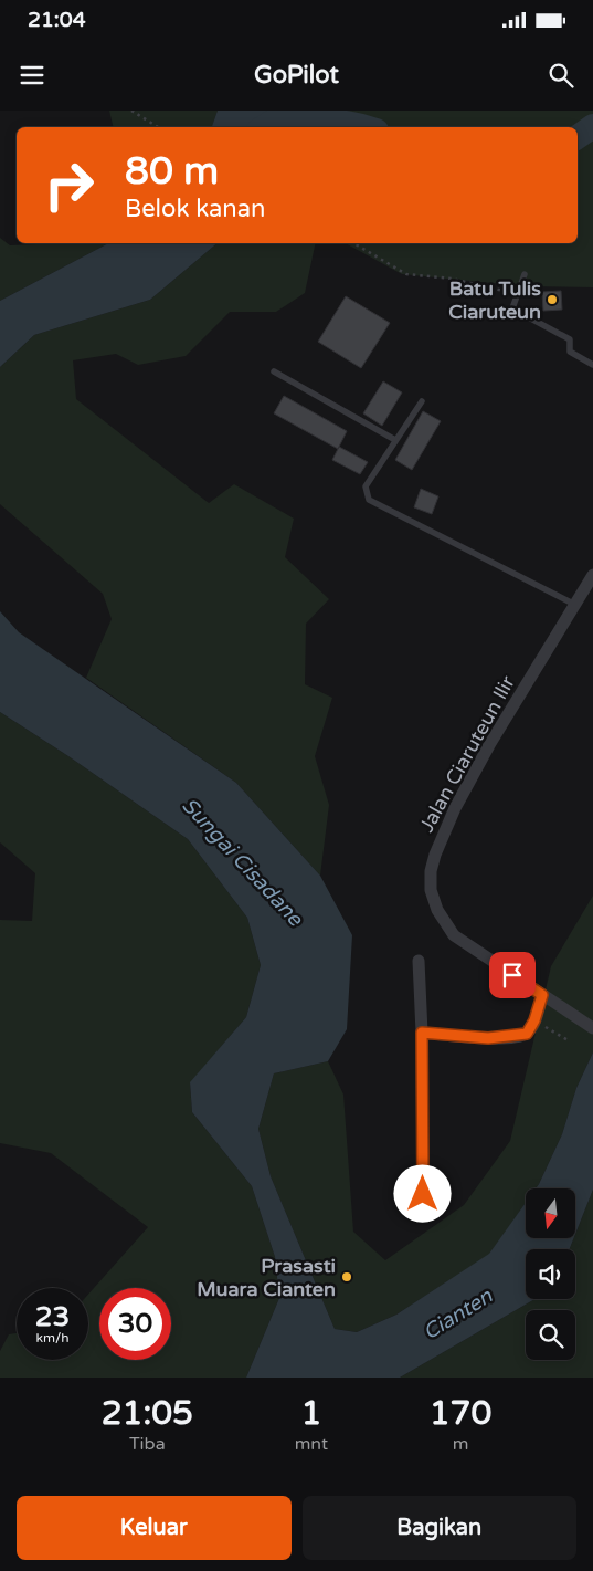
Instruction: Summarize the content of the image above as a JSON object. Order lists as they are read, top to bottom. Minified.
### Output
{"streets":{"street":["Jalan Ciaruteun Ilir"]},"water":["Sungai Cisadane","Cianten"],"places":["Batu Tulis Ciaruteun","Prasasti Muara Cianten"],"north":"bottom","page":{"status":"21:04","header":"GoPilot","turn":["80 m","Belok kanan"],"speed":"23 km/h","limit":"30","eta":["21:05","Tiba","1","mnt","170","m"],"buttons":["Keluar","Bagikan"]}}
